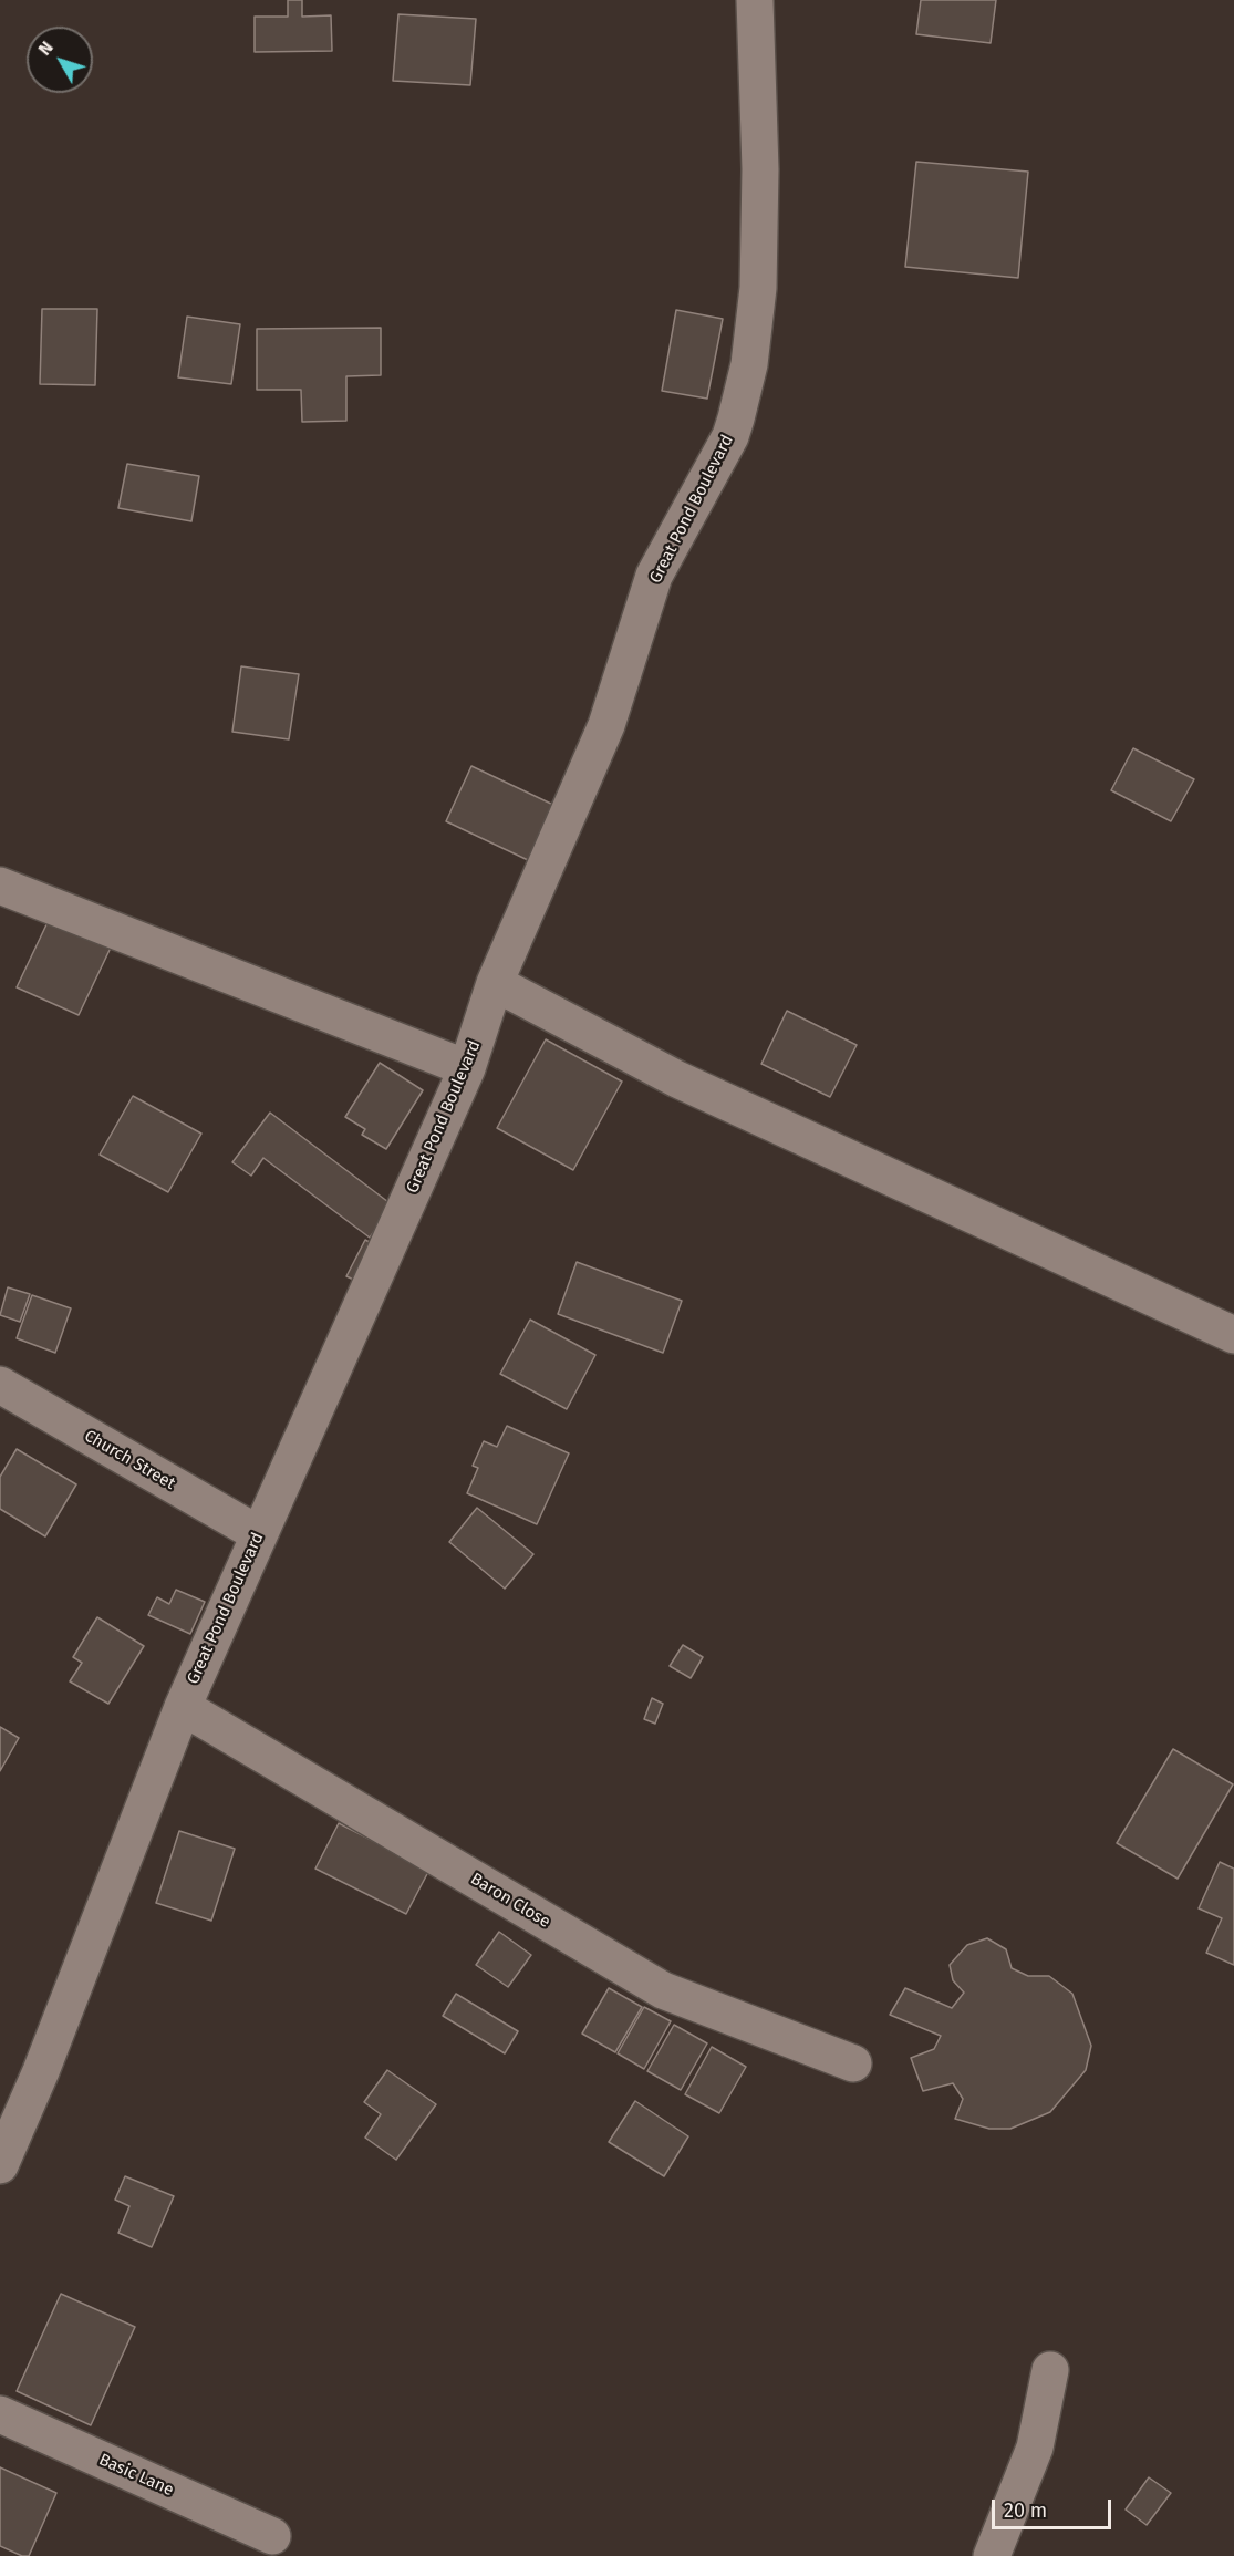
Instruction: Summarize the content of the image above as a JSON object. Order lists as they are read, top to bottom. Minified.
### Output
{"streets":{"street":["Great Pond Boulevard","Church Street","Baron Close","Basic Lane"]},"crossings":[["Great Pond Boulevard","Church Street"],["Great Pond Boulevard","Baron Close"]],"scale_bar":"20 m","north":"top left"}
